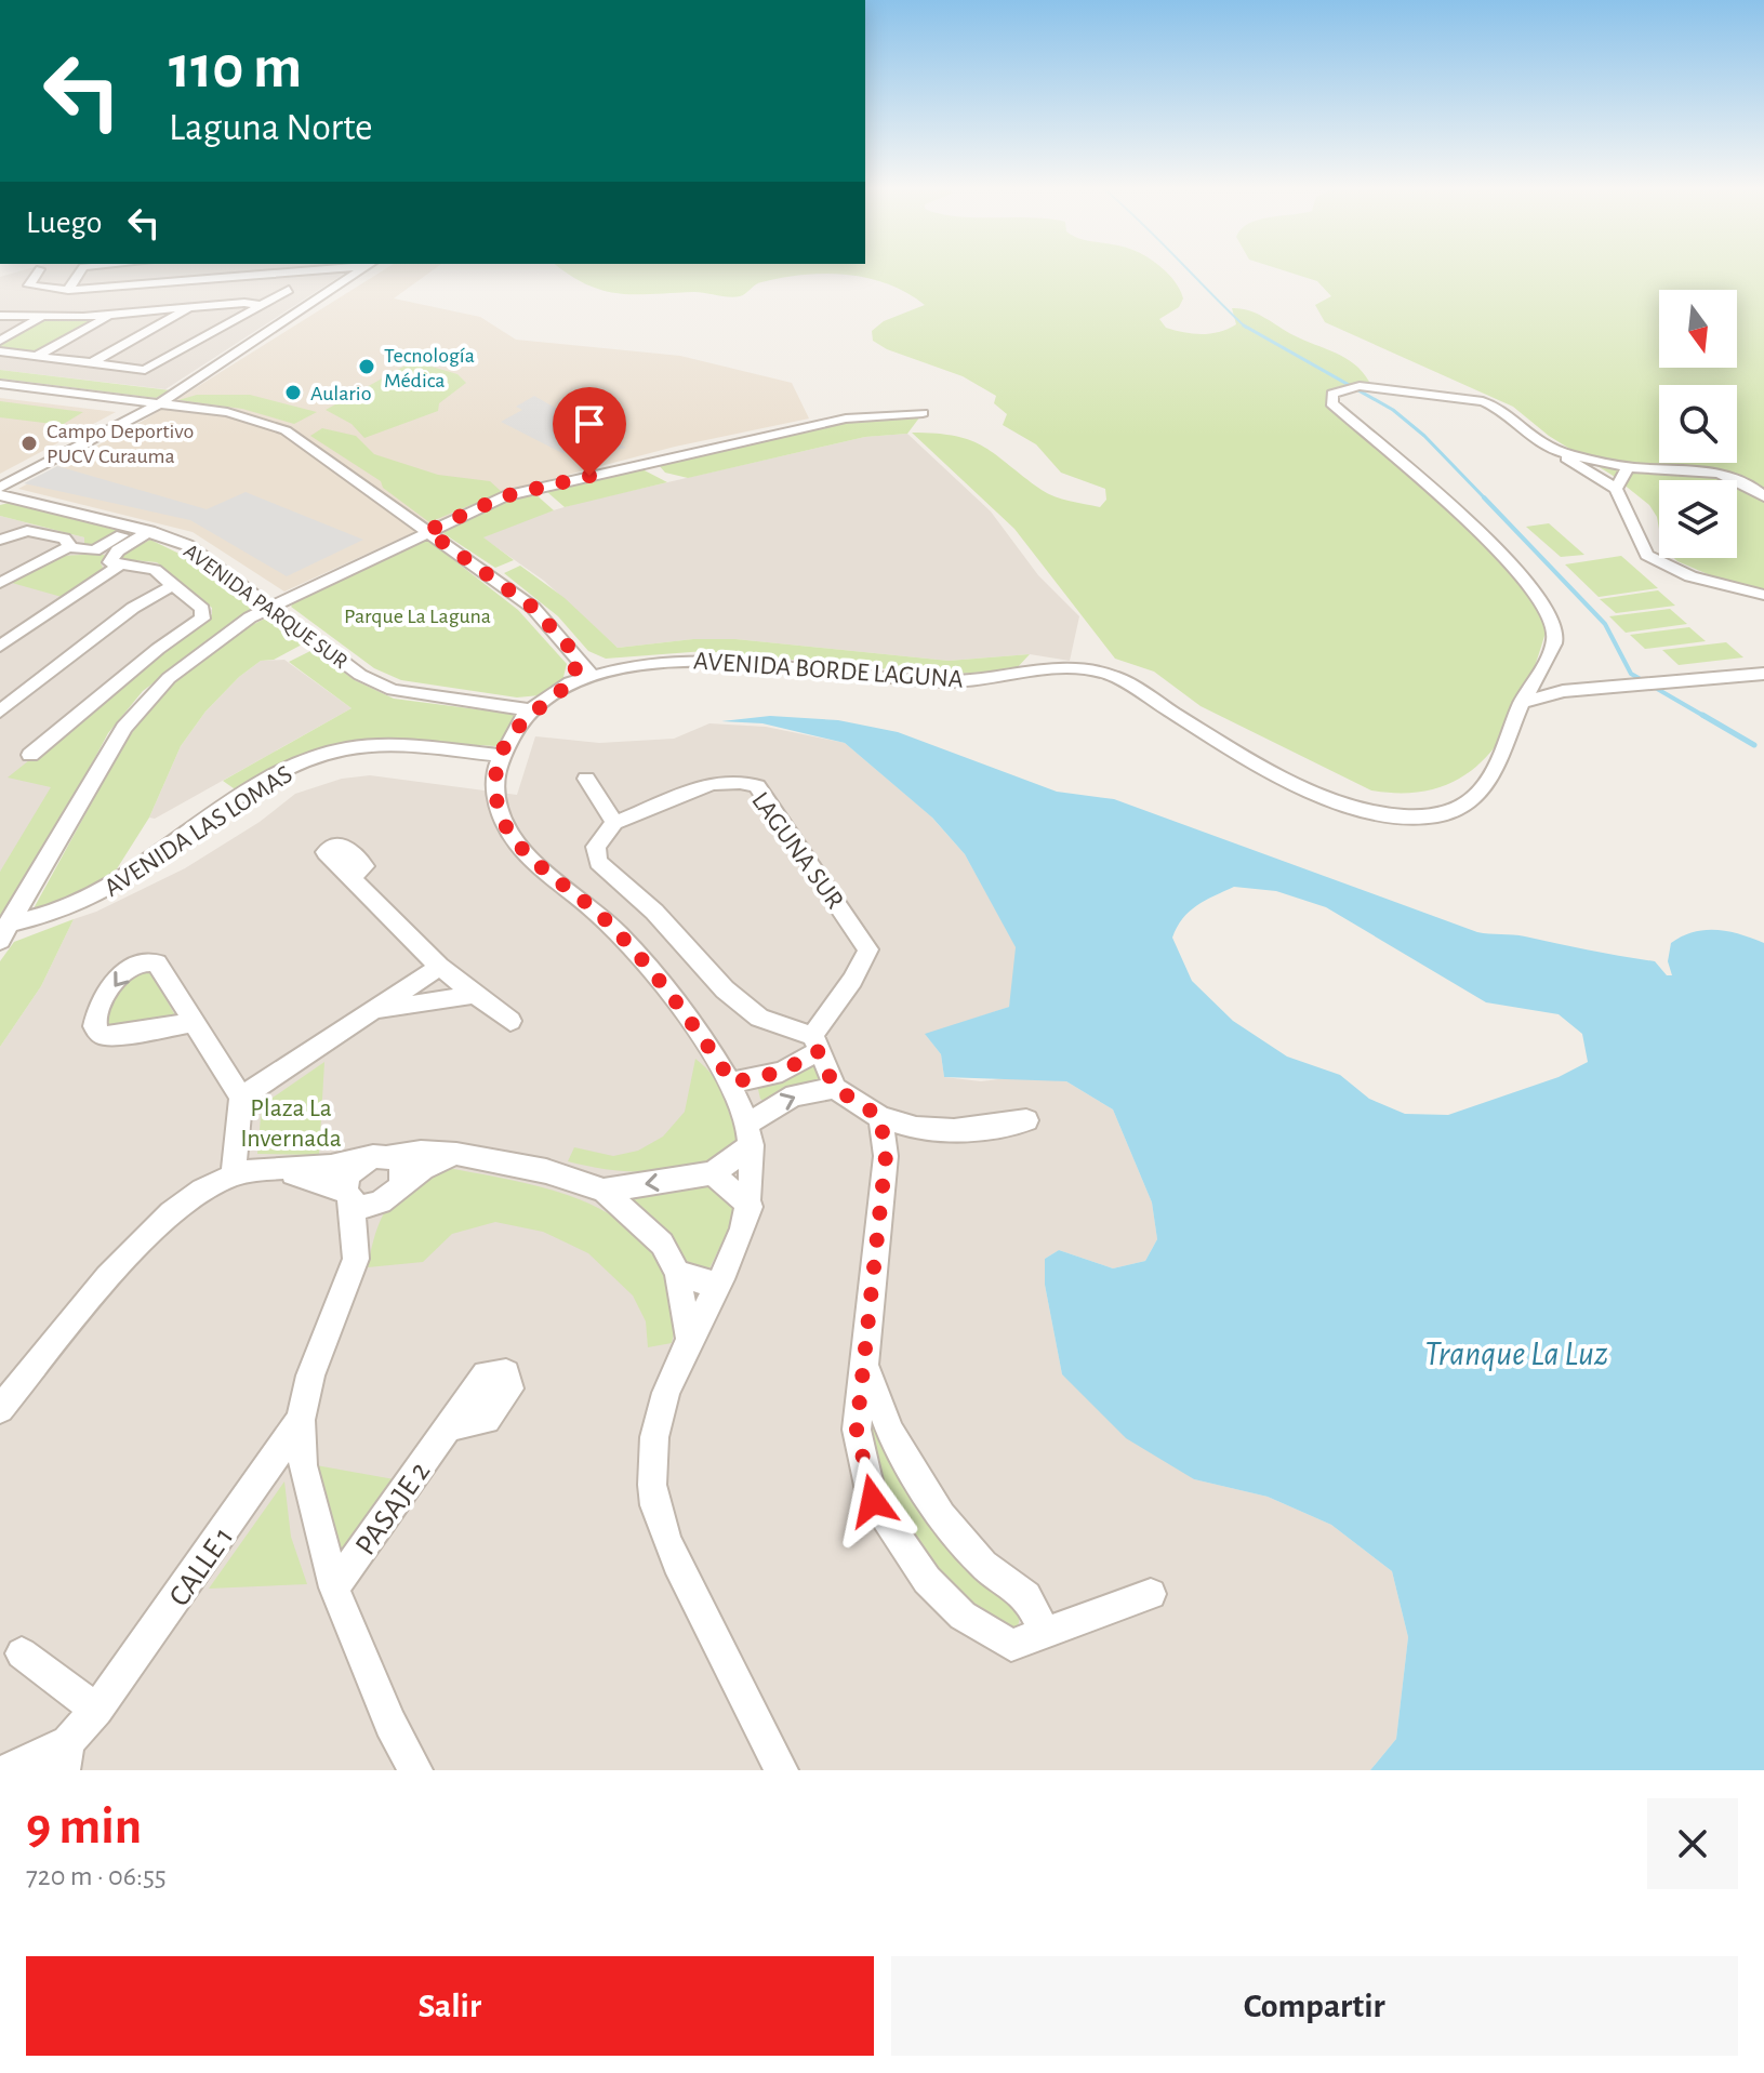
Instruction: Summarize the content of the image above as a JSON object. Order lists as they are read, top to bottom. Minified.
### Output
{"streets":{"street":["AVENIDA PARQUE SUR","AVENIDA BORDE LAGUNA","AVENIDA LAS LOMAS","LAGUNA SUR","PASAJE 2","CALLE 1"]},"crossings":[["AVENIDA PARQUE SUR","AVENIDA BORDE LAGUNA"],["AVENIDA BORDE LAGUNA","AVENIDA LAS LOMAS"]],"water":["Tranque La Luz"],"parks":["Parque La Laguna","Plaza La Invernada"],"places":["Tecnología Médica","Aulario","Campo Deportivo PUCV Curauma"],"north":"bottom","page":{"turn":["110 m","Laguna Norte"],"then":"Luego","heading":["9 min","720 m · 06:55"],"buttons":["Salir","Compartir"]}}
